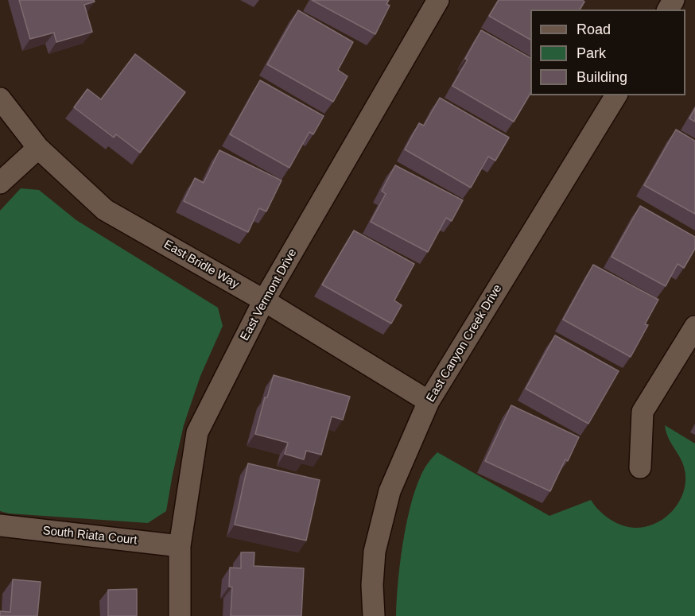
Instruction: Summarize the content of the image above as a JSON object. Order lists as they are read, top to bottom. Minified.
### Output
{"streets":{"street":["East Bridle Way","East Vermont Drive","East Canyon Creek Drive","South Riata Court"]},"crossings":[["East Bridle Way","East Vermont Drive"],["East Bridle Way","East Canyon Creek Drive"],["East Vermont Drive","South Riata Court"]],"legend":["Road","Park","Building"]}
